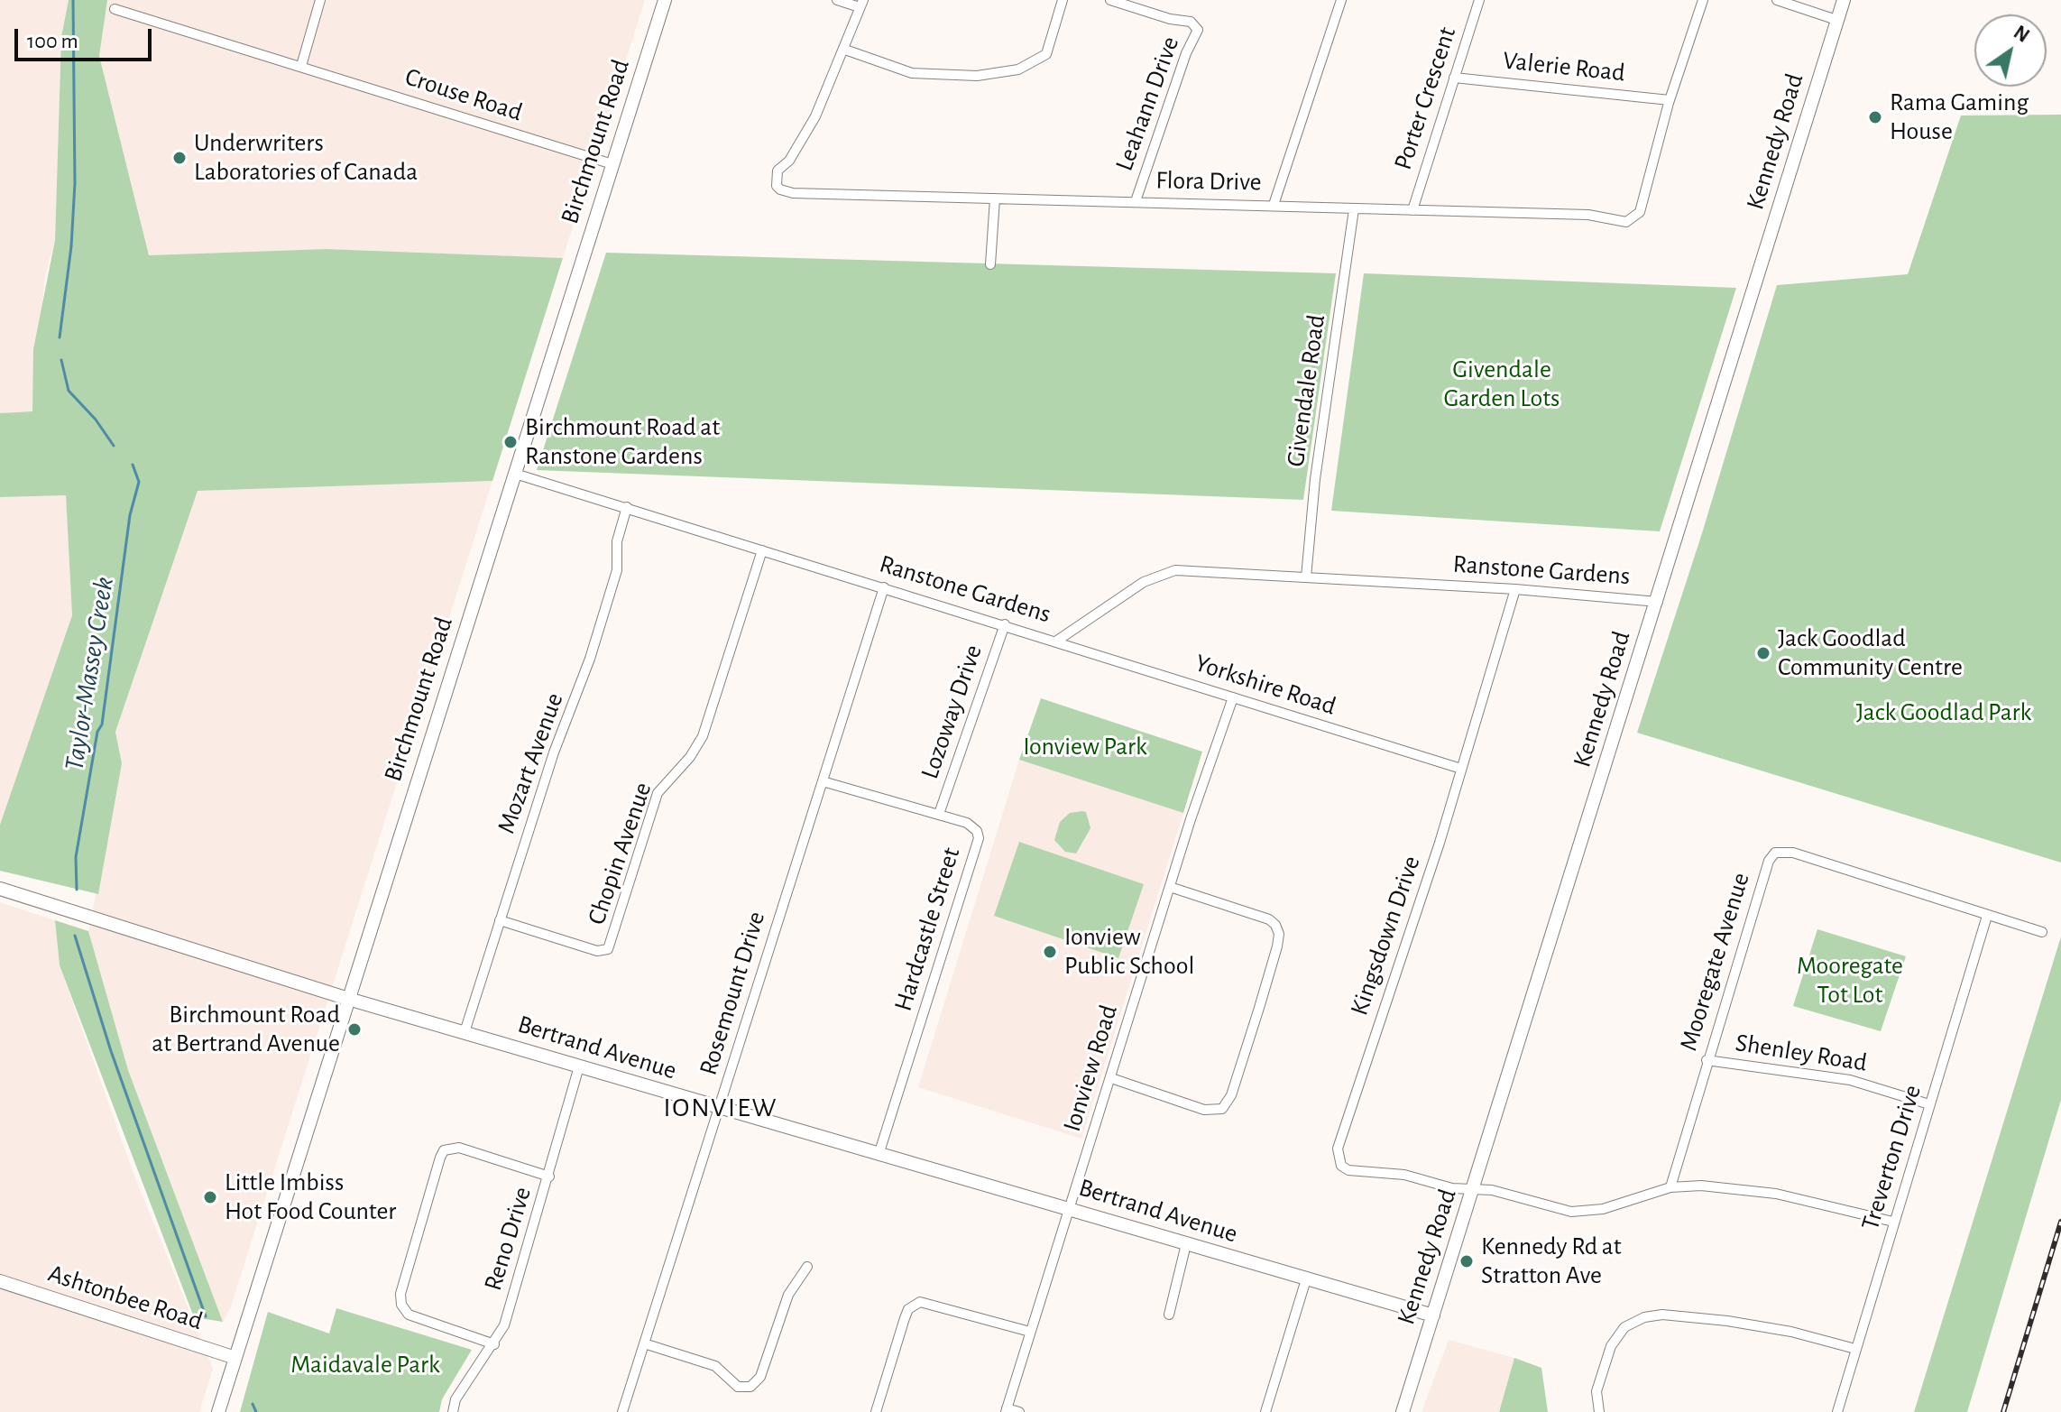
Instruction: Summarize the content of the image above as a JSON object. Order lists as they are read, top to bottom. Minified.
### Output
{"streets":{"main road":["Birchmount Road","Kennedy Road","Bertrand Avenue","Ashtonbee Road"],"street":["Valerie Road","Crouse Road","Porter Crescent","Leahann Drive","Flora Drive","Givendale Road","Ranstone Gardens","Yorkshire Road","Lozoway Drive","Mozart Avenue","Chopin Avenue","Hardcastle Street","Kingsdown Drive","Mooregate Avenue","Rosemount Drive","Shenley Road","Ionview Road","Treverton Drive","Reno Drive"]},"crossings":[["Valerie Road","Porter Crescent"],["Valerie Road","Flora Drive"],["Crouse Road","Birchmount Road"],["Porter Crescent","Flora Drive"],["Leahann Drive","Flora Drive"],["Birchmount Road","Ranstone Gardens"],["Birchmount Road","Bertrand Avenue"],["Birchmount Road","Ashtonbee Road"],["Kennedy Road","Ranstone Gardens"],["Kennedy Road","Kingsdown Drive"],["Kennedy Road","Bertrand Avenue"],["Flora Drive","Givendale Road"],["Givendale Road","Ranstone Gardens"],["Ranstone Gardens","Yorkshire Road"],["Ranstone Gardens","Lozoway Drive"],["Ranstone Gardens","Mozart Avenue"],["Ranstone Gardens","Chopin Avenue"],["Ranstone Gardens","Kingsdown Drive"],["Ranstone Gardens","Rosemount Drive"],["Yorkshire Road","Kingsdown Drive"],["Yorkshire Road","Ionview Road"],["Lozoway Drive","Hardcastle Street"],["Mozart Avenue","Chopin Avenue"],["Mozart Avenue","Bertrand Avenue"],["Hardcastle Street","Rosemount Drive"],["Hardcastle Street","Bertrand Avenue"],["Mooregate Avenue","Shenley Road"],["Mooregate Avenue","Treverton Drive"],["Rosemount Drive","Bertrand Avenue"],["Bertrand Avenue","Ionview Road"],["Bertrand Avenue","Reno Drive"],["Shenley Road","Treverton Drive"]],"districts":["IONVIEW"],"water":["Taylor-Massey Creek"],"parks":["Givendale Garden Lots","Jack Goodlad Park","Ionview Park","Mooregate Tot Lot","Maidavale Park"],"places":["Rama Gaming House","Underwriters Laboratories of Canada","Birchmount Road at Ranstone Gardens","Jack Goodlad Community Centre","Ionview Public School","Birchmount Road at Bertrand Avenue","Little Imbiss Hot Food Counter","Kennedy Rd at Stratton Ave"],"scale_bar":"100 m","north":"top right"}
